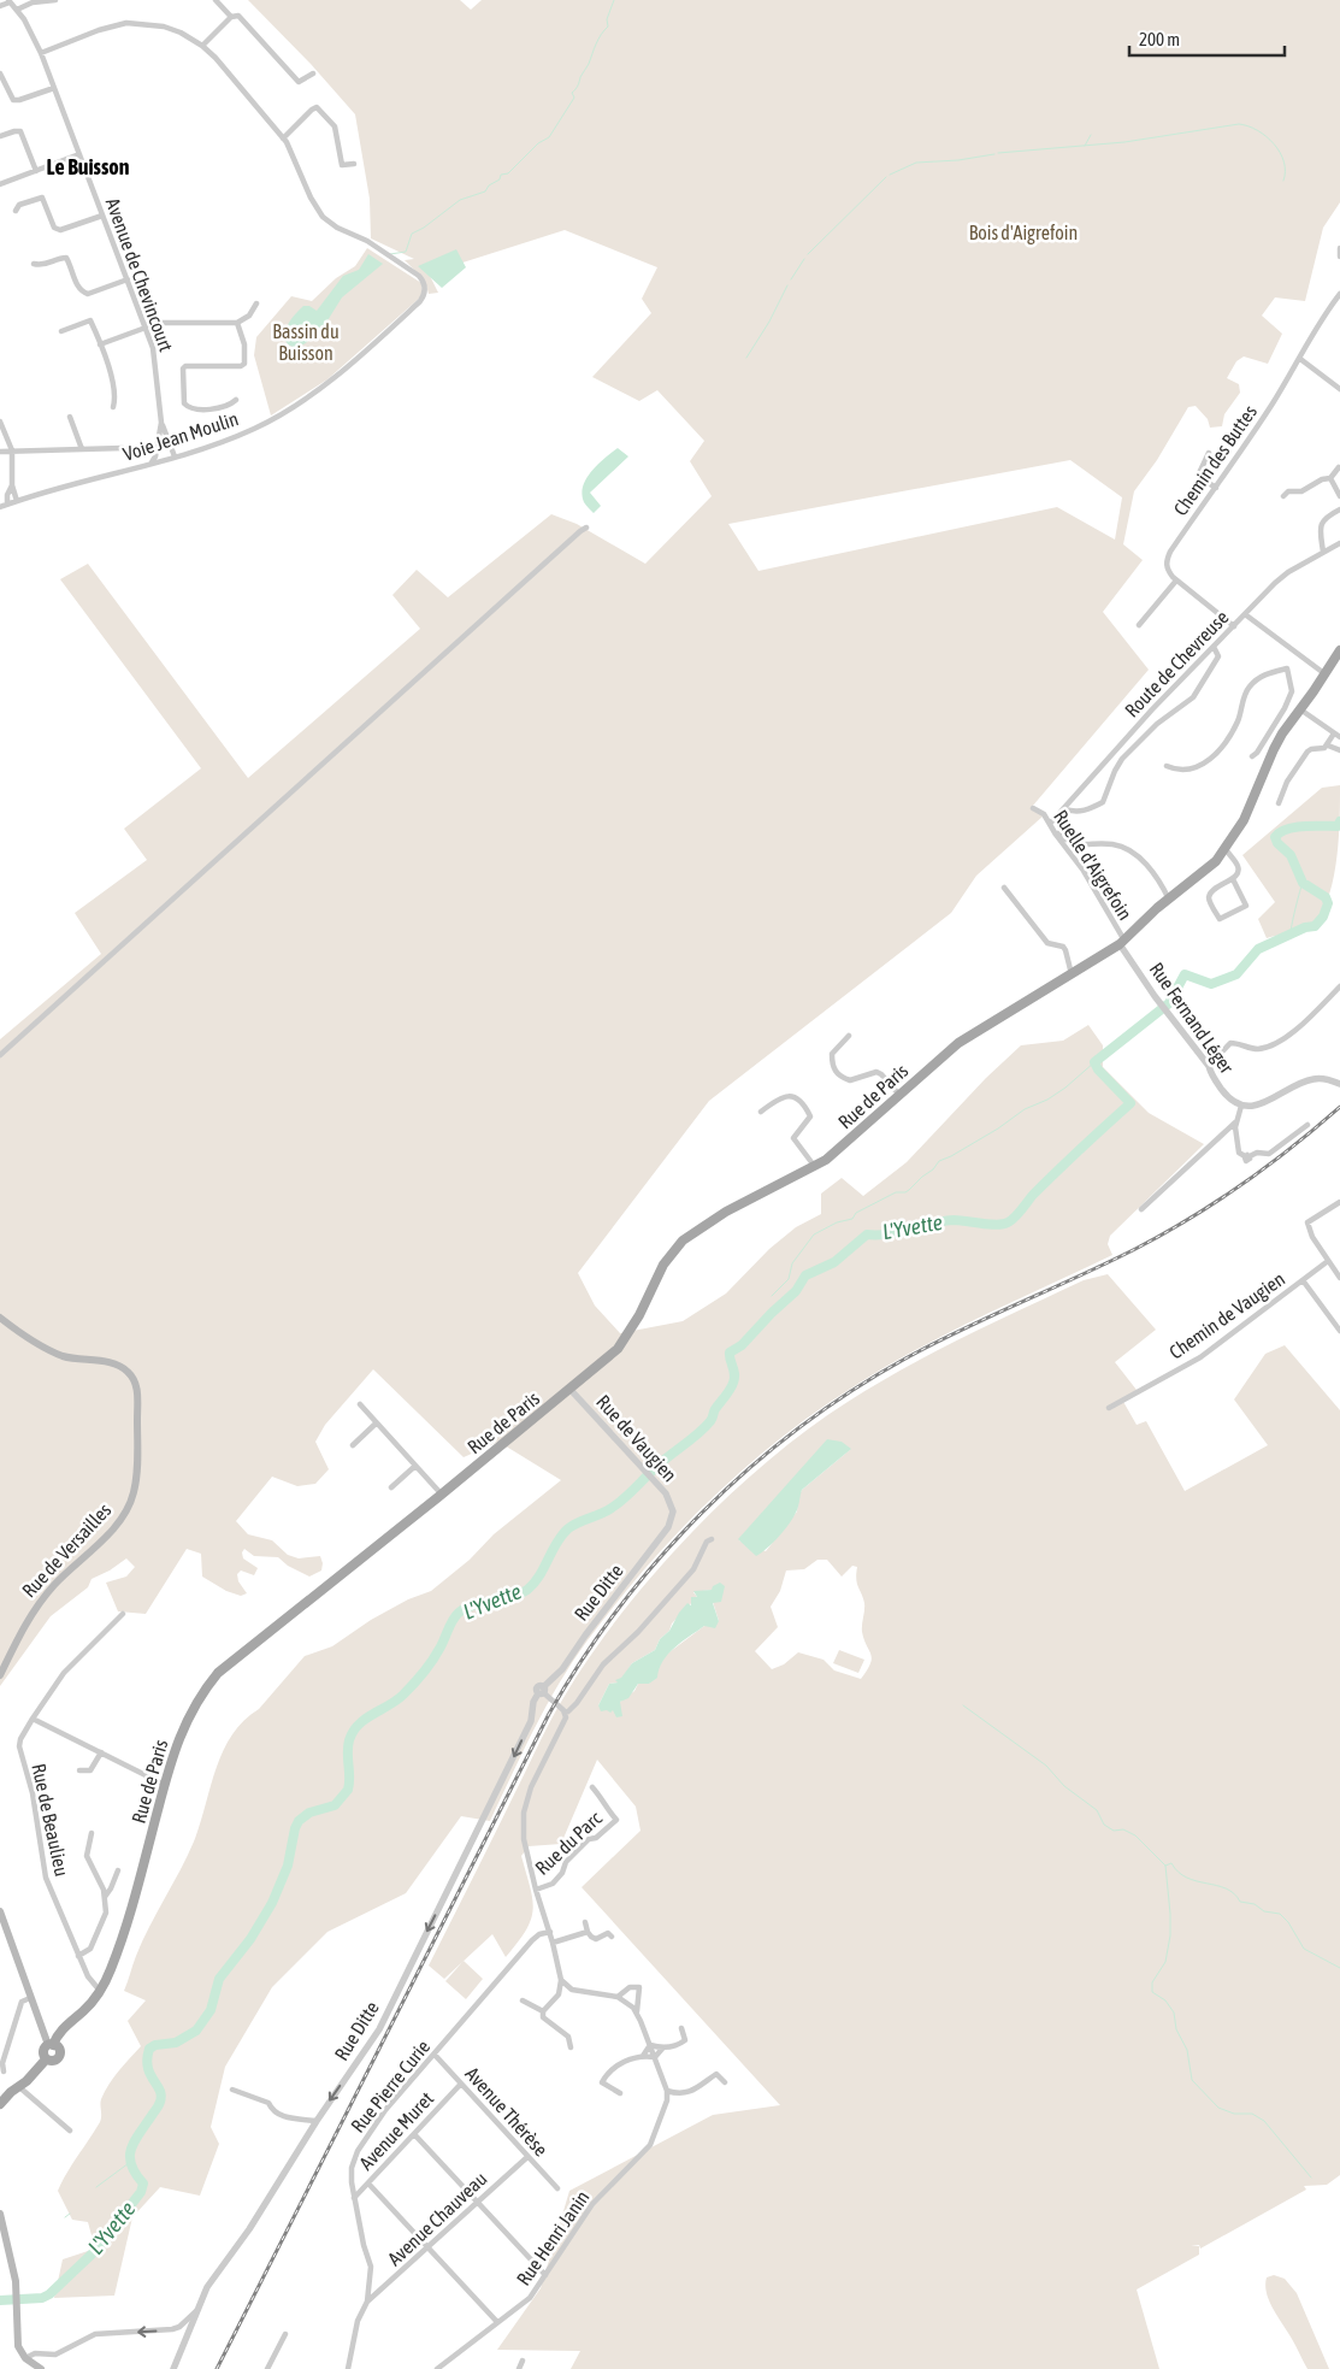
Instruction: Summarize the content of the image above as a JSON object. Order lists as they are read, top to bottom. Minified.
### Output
{"streets":{"main road":["Rue de Paris","Rue de Versailles"],"street":["Avenue de Chevincourt","Voie Jean Moulin","Chemin des Buttes","Route de Chevreuse","Ruelle d'Aigrefoin","Rue Fernand Léger","Chemin de Vaugien","Rue de Vaugien","Rue Ditte","Rue de Beaulieu","Rue du Parc","Rue Pierre Curie","Avenue Thérèse","Avenue Muret","Avenue Chauveau","Rue Henri Janin"]},"crossings":[["Avenue de Chevincourt","Voie Jean Moulin"],["Route de Chevreuse","Ruelle d'Aigrefoin"],["Ruelle d'Aigrefoin","Rue Fernand Léger"],["Ruelle d'Aigrefoin","Rue de Paris"],["Rue Fernand Léger","Rue de Paris"],["Rue de Paris","Rue de Vaugien"],["Rue de Paris","Rue de Beaulieu"],["Rue de Vaugien","Rue Ditte"],["Rue Pierre Curie","Avenue Thérèse"],["Rue Pierre Curie","Avenue Muret"],["Rue Pierre Curie","Avenue Chauveau"],["Avenue Thérèse","Avenue Muret"],["Avenue Thérèse","Avenue Chauveau"]],"districts":["Le Buisson"],"water":["L'Yvette"],"parks":["Bois d'Aigrefoin","Bassin du Buisson"],"scale_bar":"200 m"}
